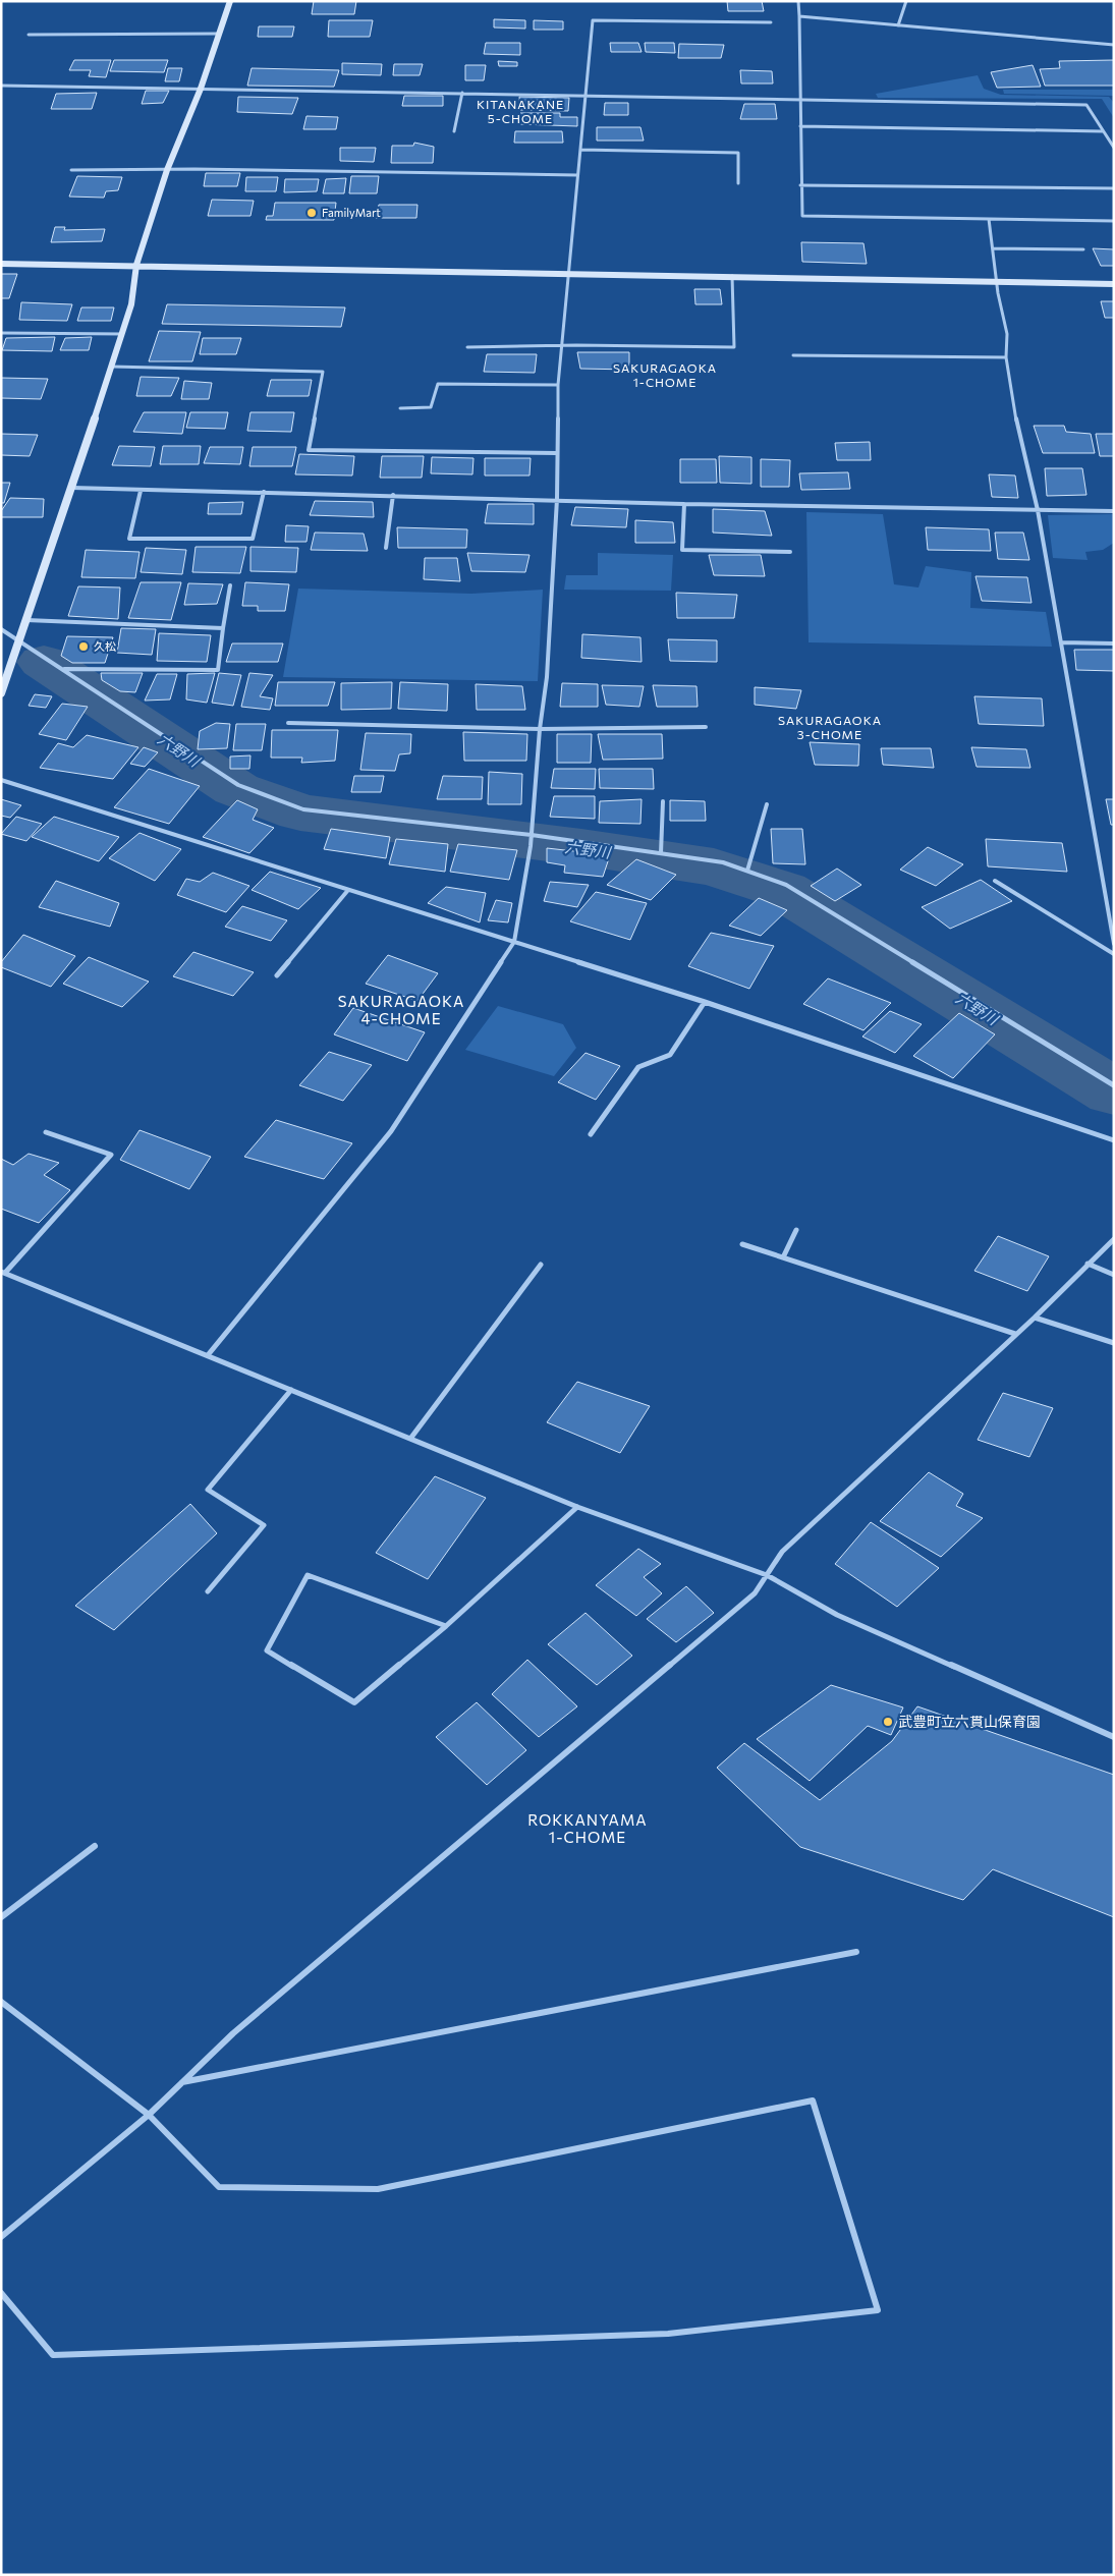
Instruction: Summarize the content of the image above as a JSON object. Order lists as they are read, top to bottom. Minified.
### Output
{"districts":["KITANAKANE 5-CHOME","SAKURAGAOKA 1-CHOME","SAKURAGAOKA 3-CHOME","SAKURAGAOKA 4-CHOME","ROKKANYAMA 1-CHOME"],"water":["六野川"],"places":["FamilyMart","久松","武豊町立六貫山保育園"]}
